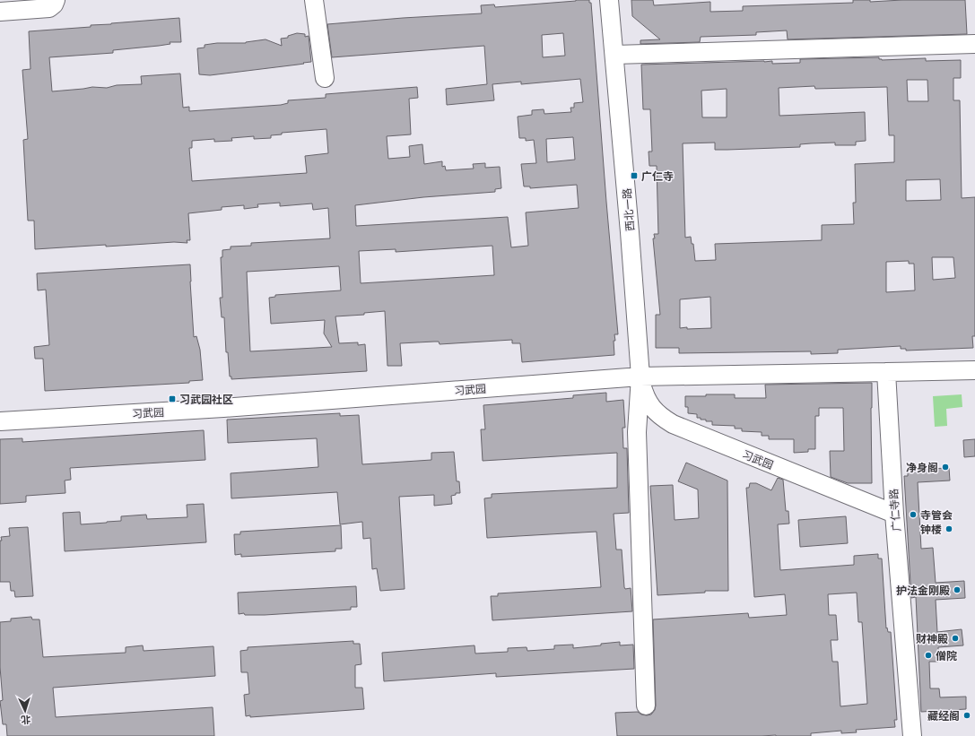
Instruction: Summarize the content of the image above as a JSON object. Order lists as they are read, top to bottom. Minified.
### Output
{"streets":{"street":["西北一路","习武园","广仁寺路"]},"crossings":[["西北一路","习武园"],["习武园","广仁寺路"]],"places":{"transit":["广仁寺","习武园社区"],"other":["净身阁","寺管会","钟楼","护法金刚殿","财神殿","僧院","藏经阁"]},"north":"bottom"}
